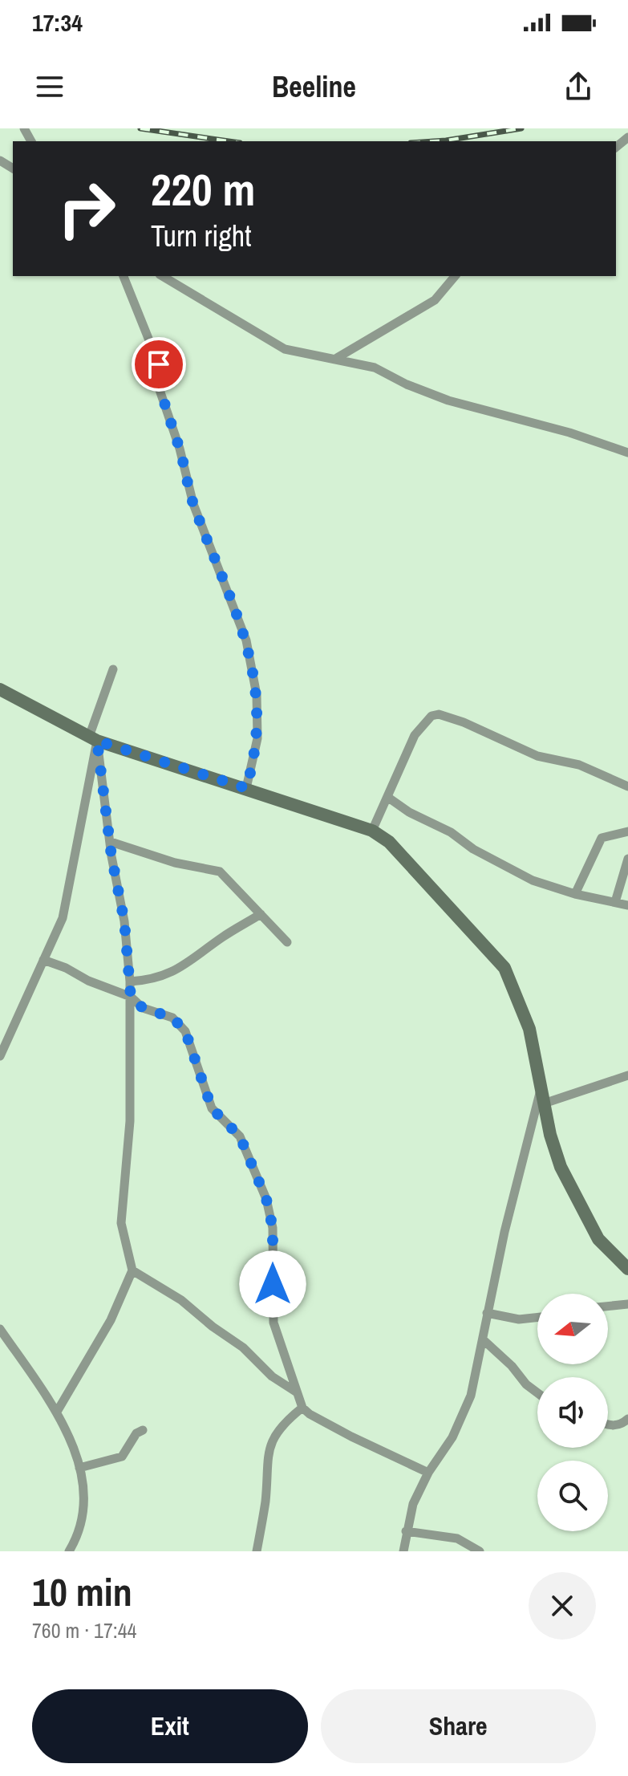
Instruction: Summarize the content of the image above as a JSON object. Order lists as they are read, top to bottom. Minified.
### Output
{"north":"left","page":{"status":"17:34","header":"Beeline","turn":["220 m","Turn right"],"heading":["10 min","760 m · 17:44"],"buttons":["Exit","Share"]}}
